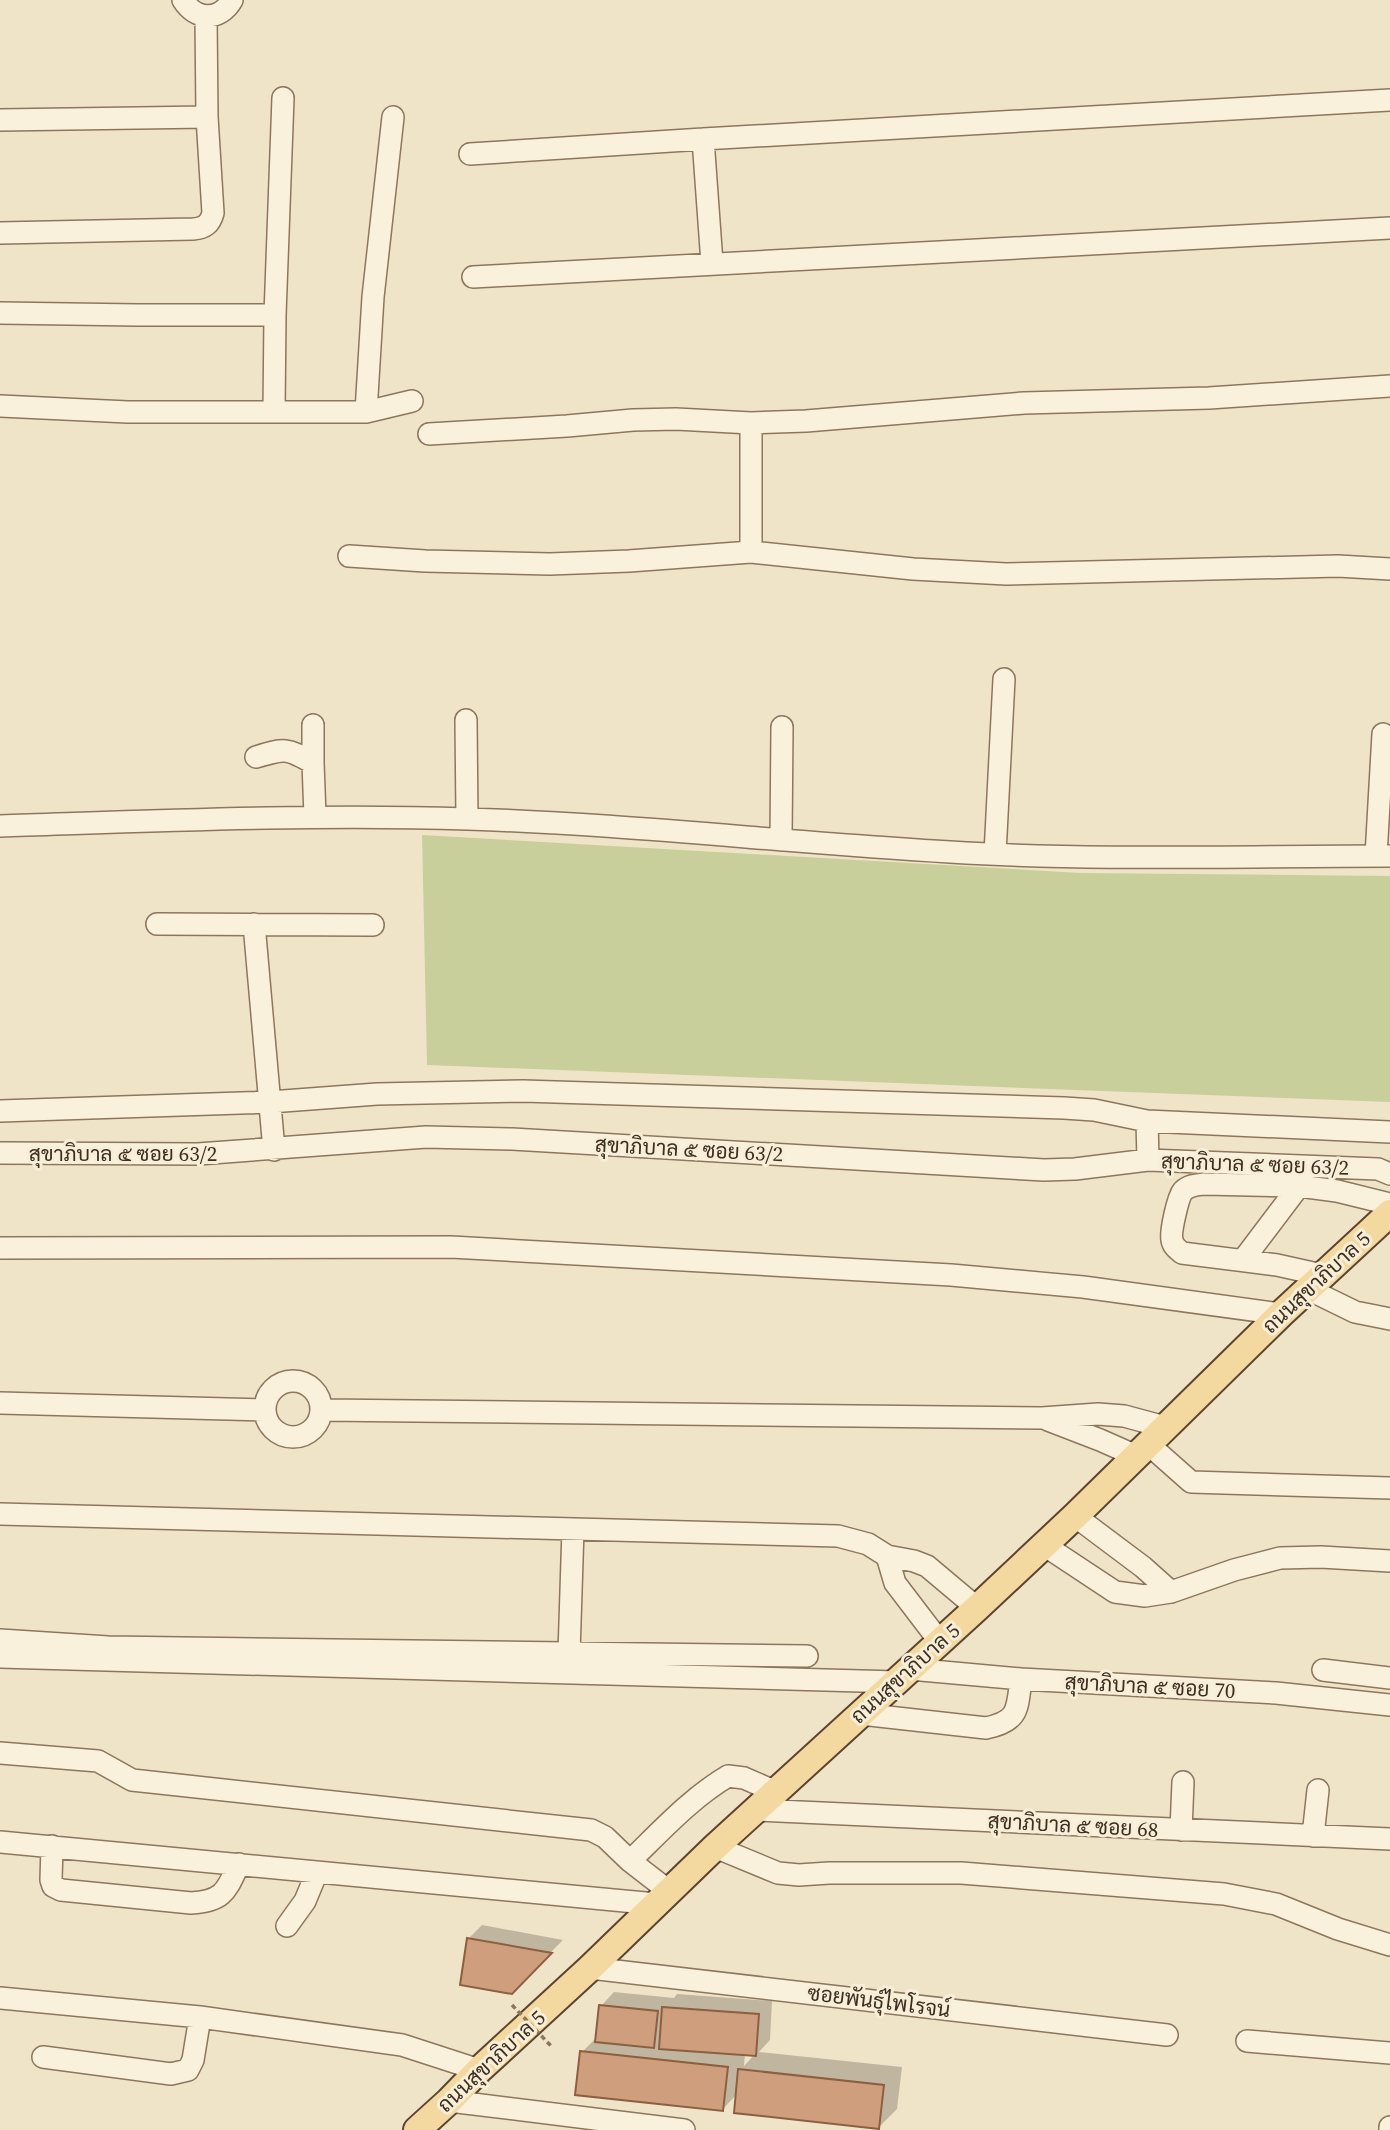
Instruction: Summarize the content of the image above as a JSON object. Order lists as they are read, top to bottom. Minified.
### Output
{"streets":{"main road":["ถนนสุขาภิบาล 5"],"street":["สุขาภิบาล ๕ ซอย 63/2","สุขาภิบาล ๕ ซอย 70","สุขาภิบาล ๕ ซอย 68","ซอยพันธ์ุไพโรจน์"]},"crossings":[["ถนนสุขาภิบาล 5","สุขาภิบาล ๕ ซอย 70"],["ถนนสุขาภิบาล 5","สุขาภิบาล ๕ ซอย 68"],["ถนนสุขาภิบาล 5","ซอยพันธ์ุไพโรจน์"]]}
